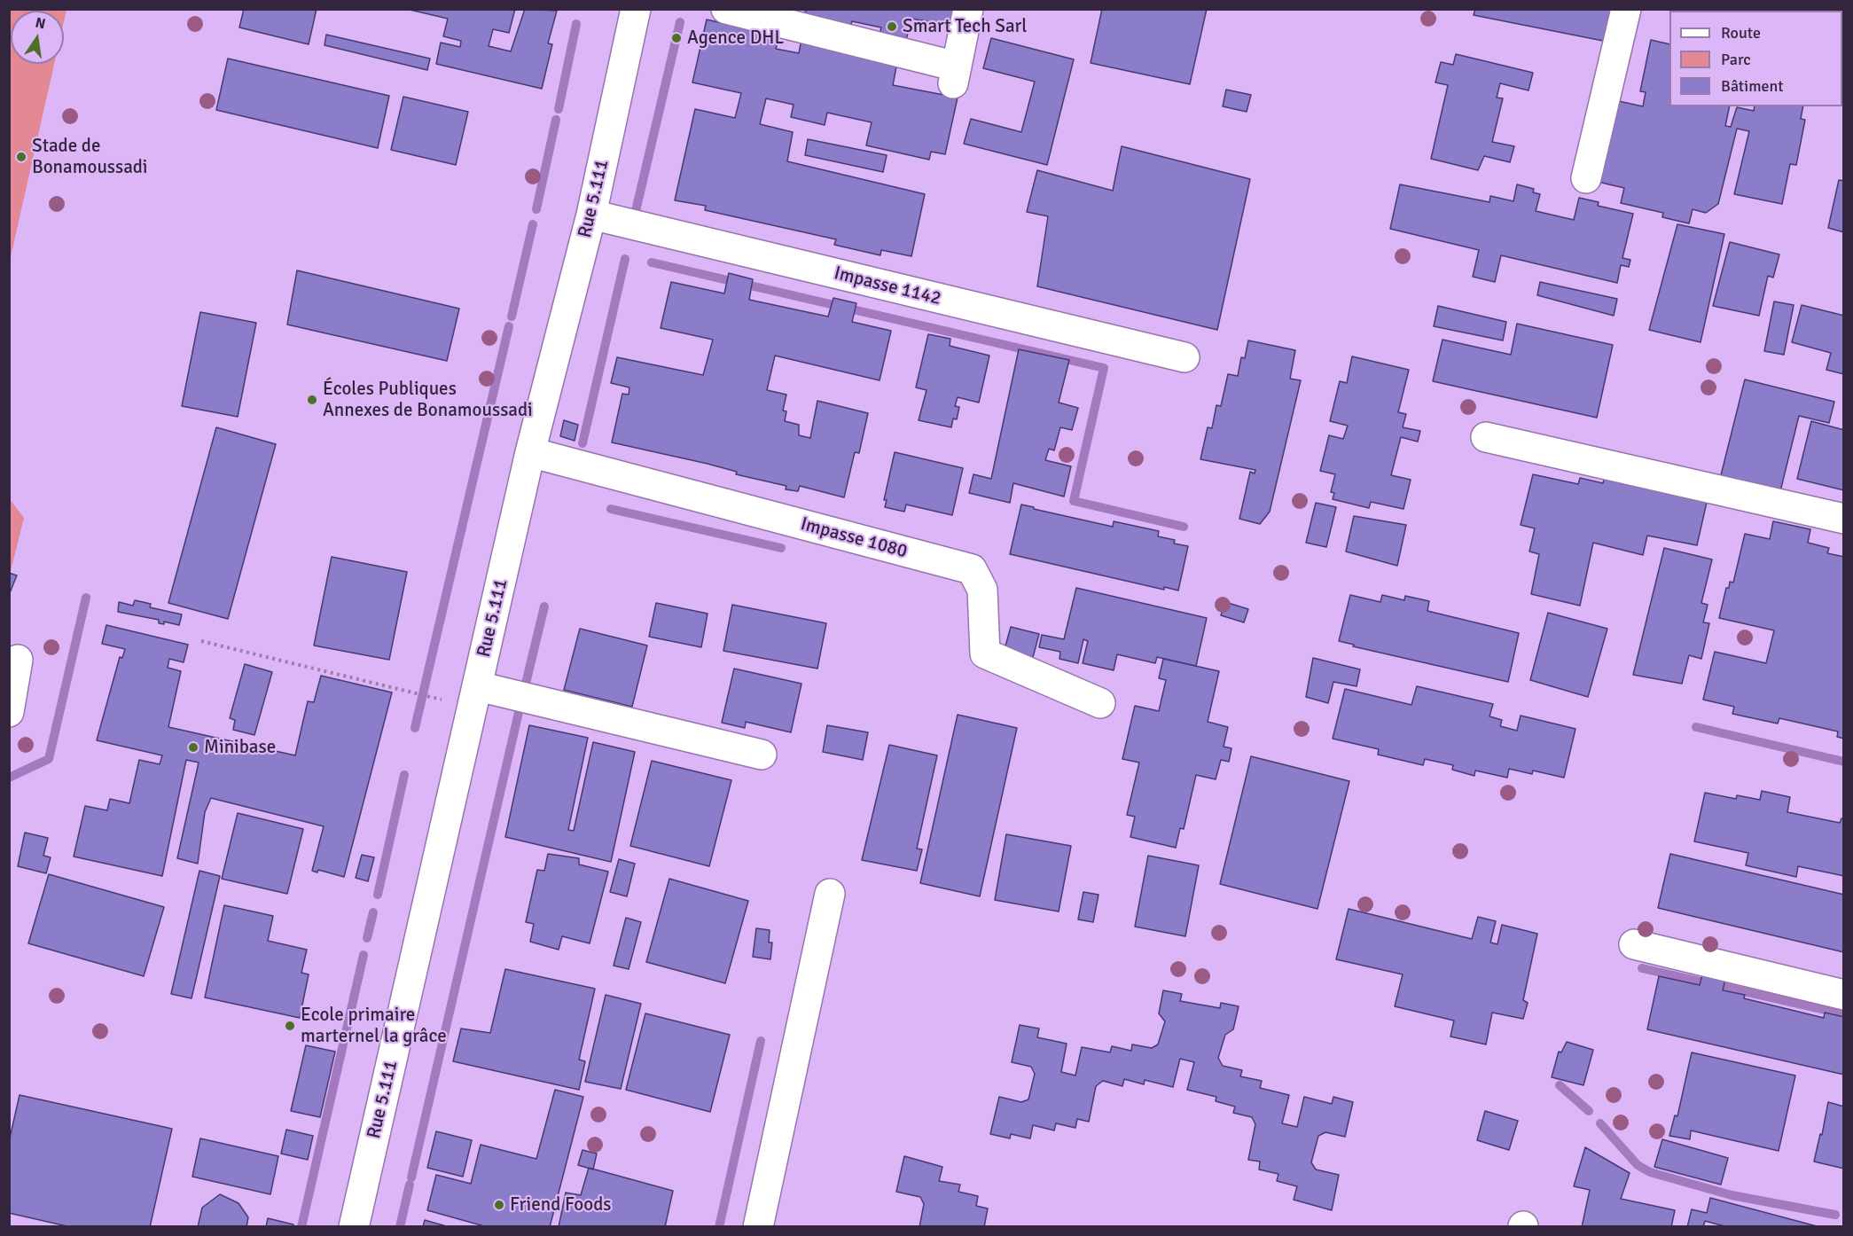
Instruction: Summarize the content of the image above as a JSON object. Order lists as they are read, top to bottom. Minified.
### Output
{"streets":{"street":["Rue 5.111","Impasse 1142","Impasse 1080"]},"crossings":[["Rue 5.111","Impasse 1142"],["Rue 5.111","Impasse 1080"]],"places":["Smart Tech Sarl","Agence DHL","Stade de Bonamoussadi","Écoles Publiques Annexes de Bonamoussadi","Minibase","Ecole primaire marternel la grâce","Friend Foods"],"legend":["Route","Parc","Bâtiment"],"north":"top"}
